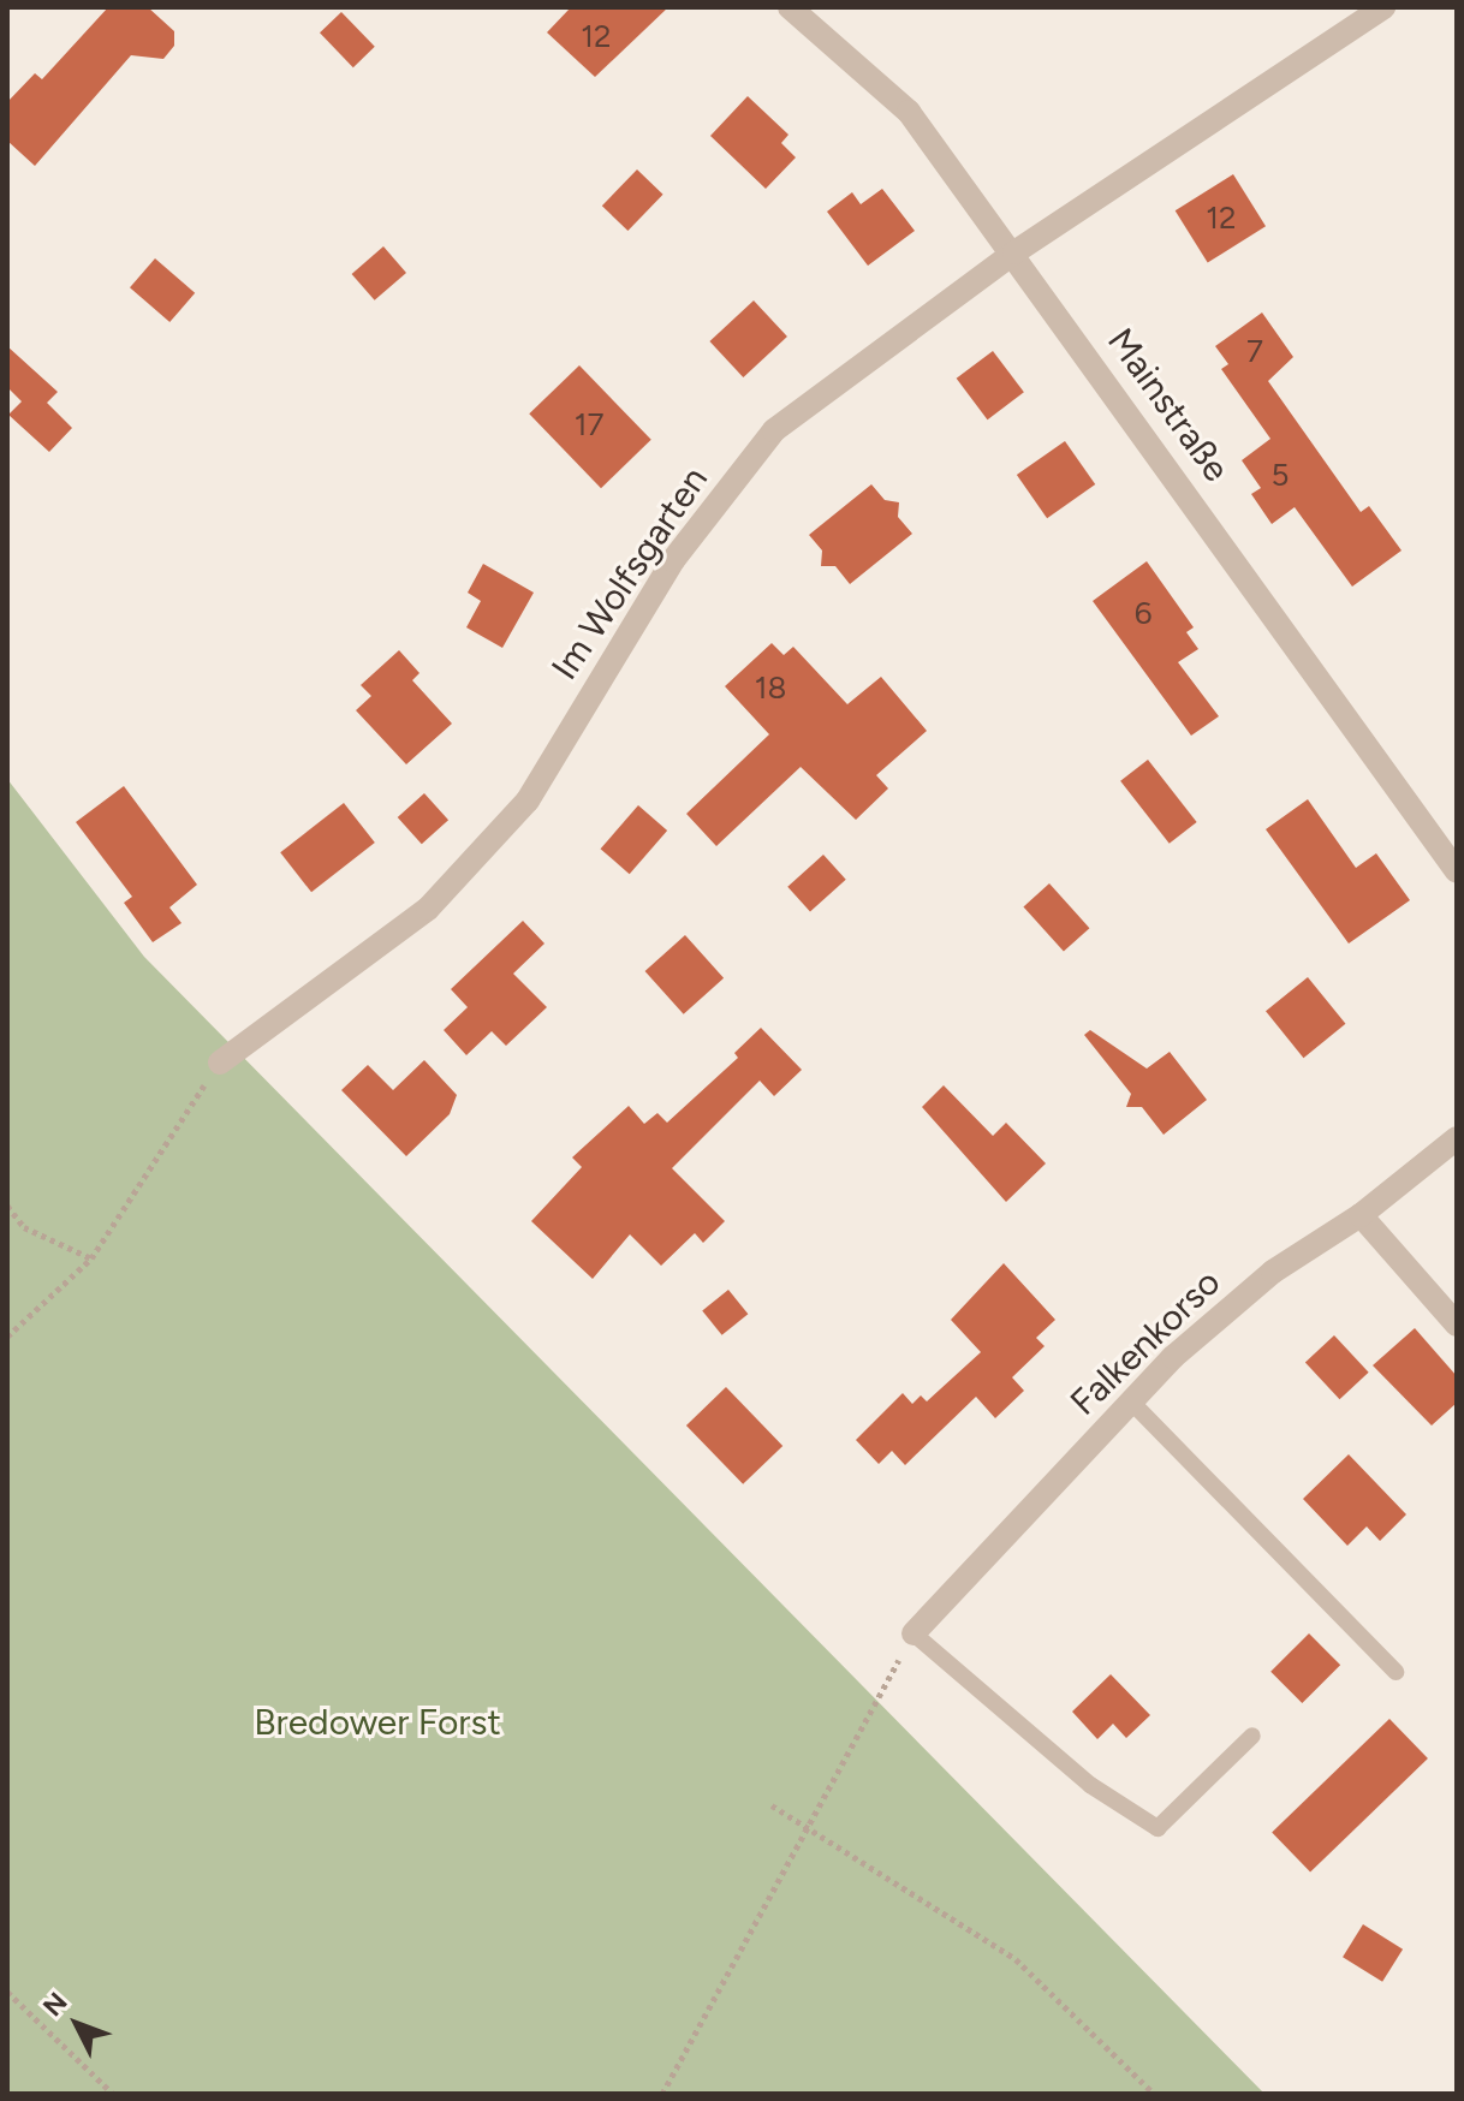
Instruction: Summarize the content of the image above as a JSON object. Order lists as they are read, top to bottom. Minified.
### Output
{"streets":{"street":["Mainstraße","Im Wolfsgarten","Falkenkorso"]},"crossings":[["Mainstraße","Im Wolfsgarten"]],"parks":["Bredower Forst"],"house_numbers":["12","12","7","17","5","6","18"],"north":"top left"}
